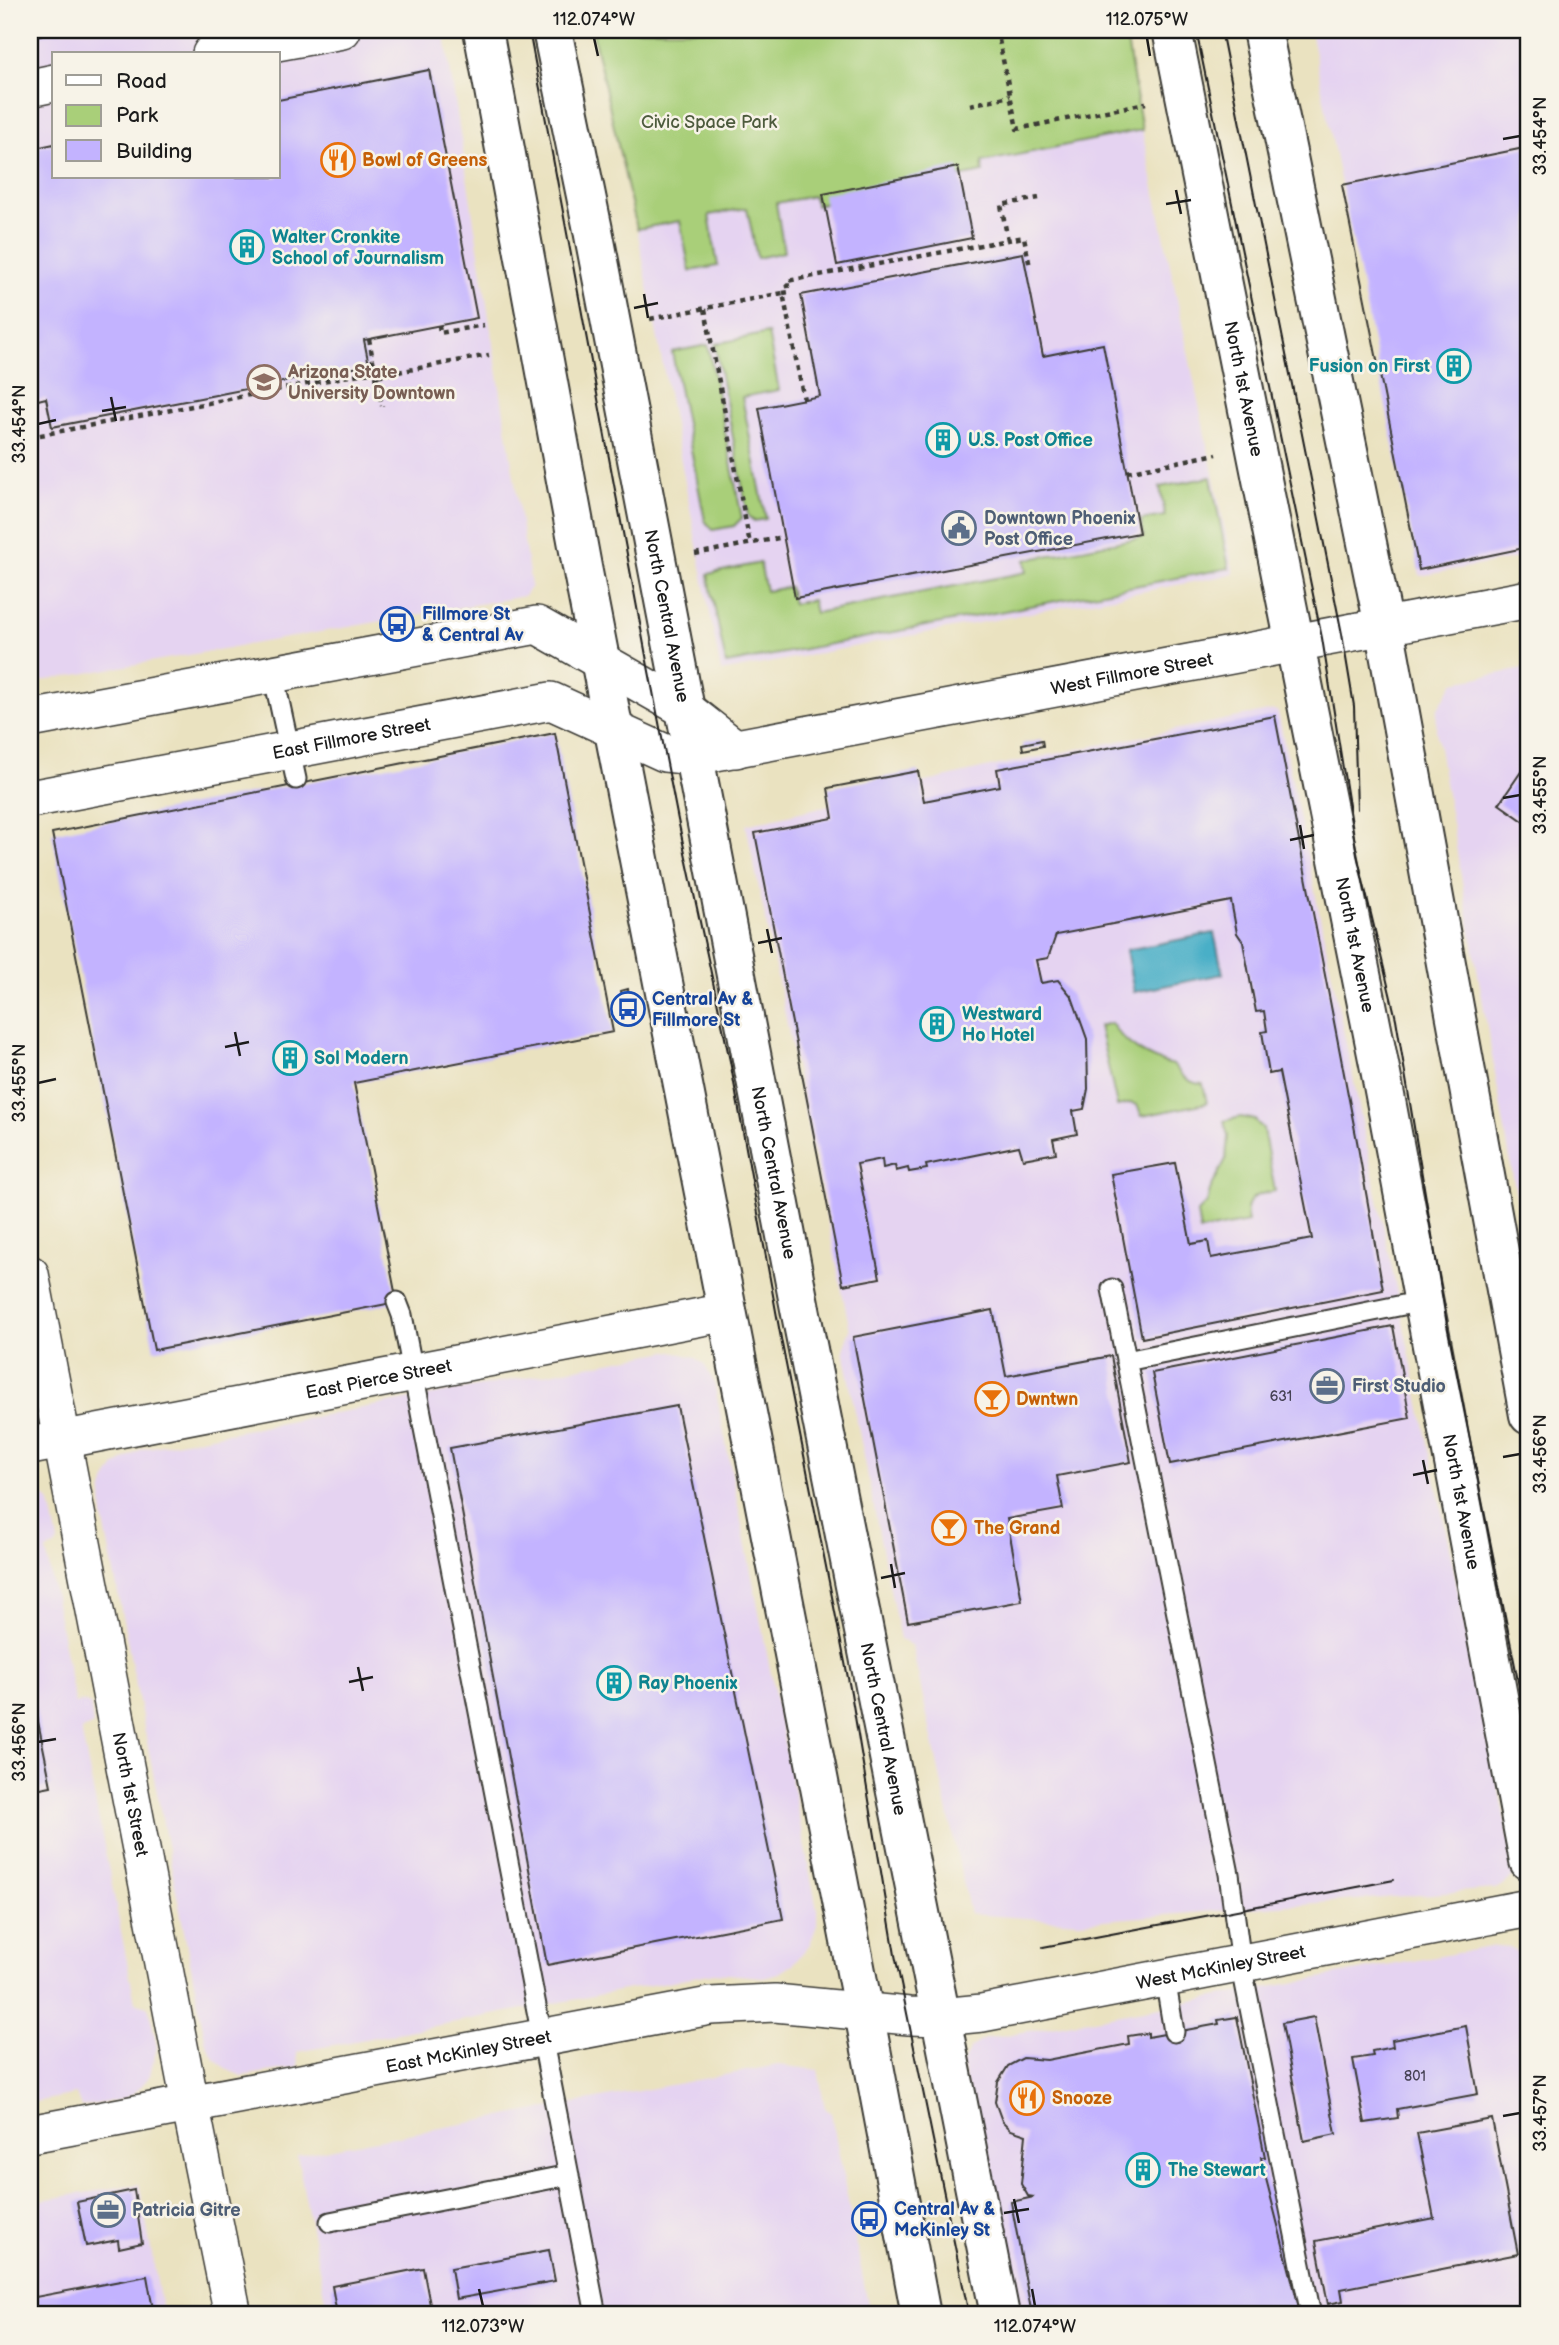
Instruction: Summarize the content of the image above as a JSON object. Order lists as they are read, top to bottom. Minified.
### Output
{"streets":{"main road":["North 1st Avenue","North Central Avenue"],"street":["West Fillmore Street","East Fillmore Street","East Pierce Street","North 1st Street","West McKinley Street","East McKinley Street"]},"crossings":[["North 1st Avenue","West Fillmore Street"],["North Central Avenue","West Fillmore Street"],["North Central Avenue","East Fillmore Street"],["North Central Avenue","West McKinley Street"],["North Central Avenue","East McKinley Street"],["West Fillmore Street","East Fillmore Street"],["East Pierce Street","North 1st Street"],["North 1st Street","East McKinley Street"],["West McKinley Street","East McKinley Street"]],"parks":["Civic Space Park"],"places":{"restaurant":["Bowl of Greens","Snooze"],"building":["Walter Cronkite School of Journalism","Fusion on First","U.S. Post Office","Westward Ho Hotel","Sol Modern","Ray Phoenix","The Stewart"],"school or university":["Arizona State University Downtown"],"public building":["Downtown Phoenix Post Office"],"bus stop":["Fillmore St & Central Av","Central Av & Fillmore St","Central Av & McKinley St"],"office":["First Studio","Patricia Gitre"],"bar":["Dwntwn","The Grand"]},"house_numbers":["631","801"],"legend":["Road","Park","Building"],"coordinates":["112.074°W","112.075°W","33.454°N","33.455°N","33.456°N","33.457°N","112.073°W"]}
